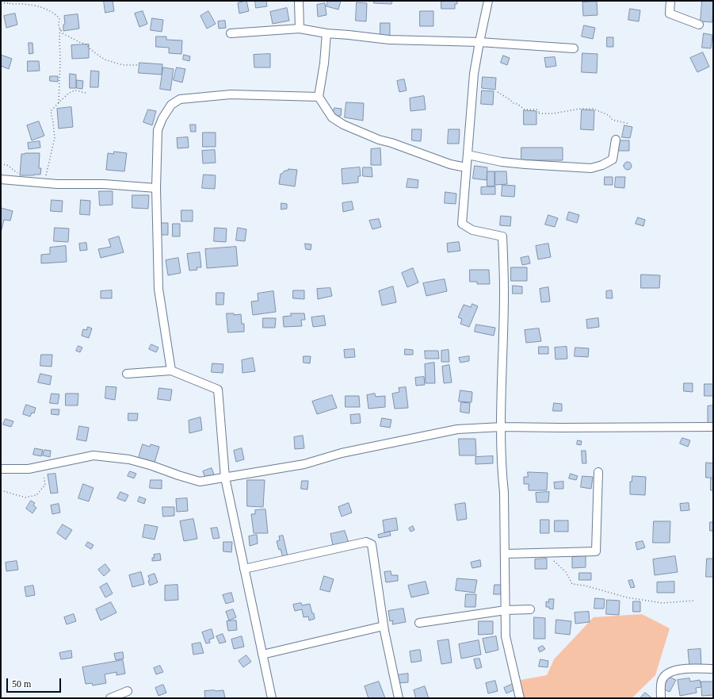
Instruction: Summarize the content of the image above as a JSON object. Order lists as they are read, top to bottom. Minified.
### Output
{"scale_bar":"50 m"}
